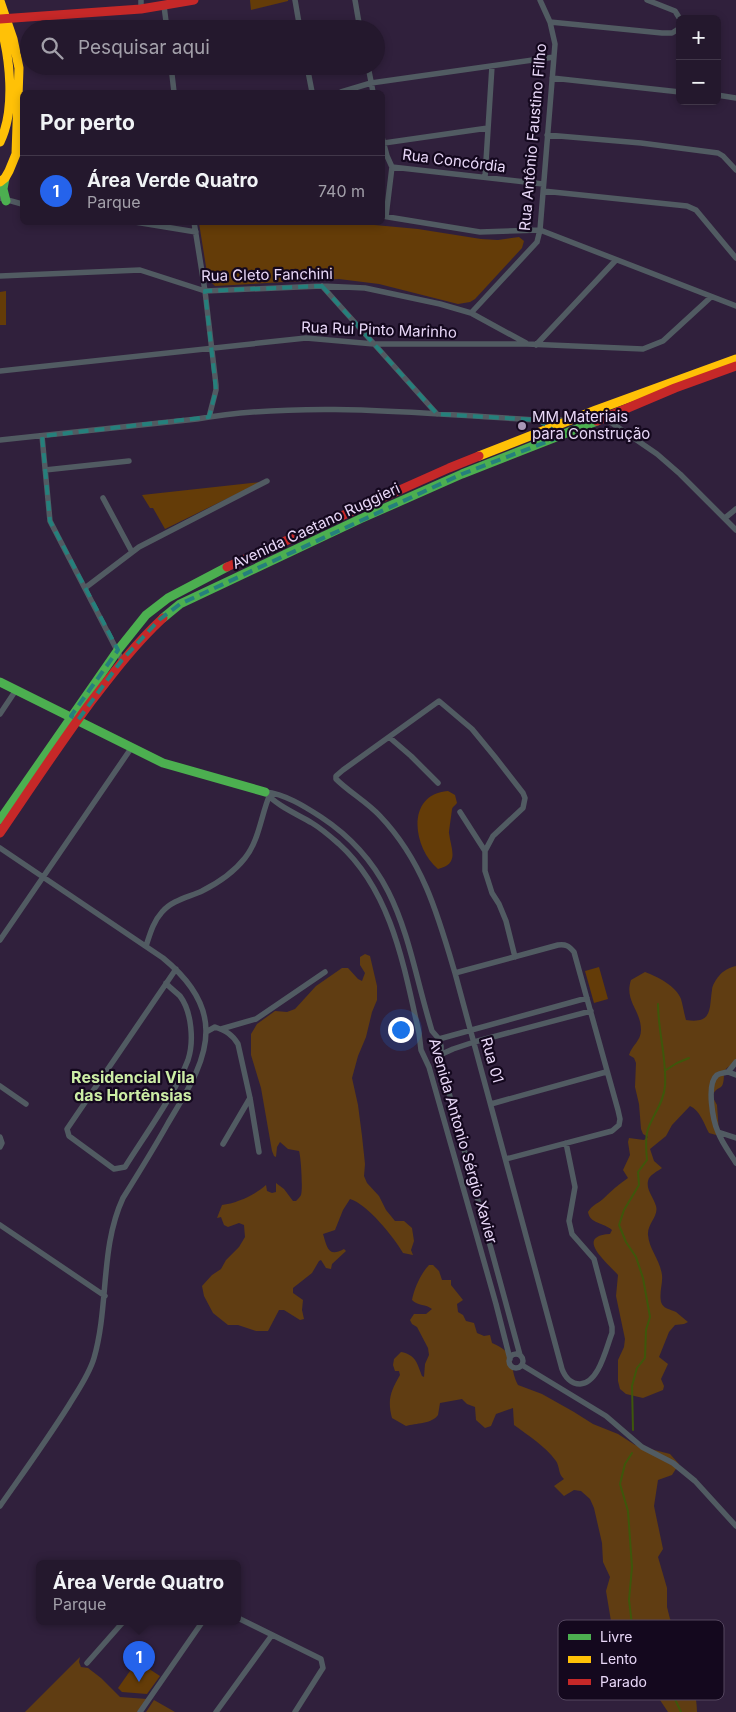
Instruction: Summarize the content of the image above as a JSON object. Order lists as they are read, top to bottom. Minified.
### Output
{"streets":{"main road":["Avenida Caetano Ruggieri"],"street":["Rua Antônio Faustino Filho","Rua Concórdia","Rua Cleto Fanchini","Rua Rui Pinto Marinho","Rua 01","Avenida Antonio Sérgio Xavier"]},"crossings":[["Rua Antônio Faustino Filho","Rua Concórdia"],["Rua Antônio Faustino Filho","Rua Cleto Fanchini"],["Rua Cleto Fanchini","Rua Rui Pinto Marinho"]],"districts":["Residencial Vila das Hortênsias"],"places":["MM Materiais para Construção"],"legend":["Livre","Lento","Parado"],"page":{"map_buttons":["+","−"],"search":"Pesquisar aqui","heading":"Por perto","list":[{"mark":"1","name":"Área Verde Quatro","note":"Parque","value":"740 m"}],"popup":["Área Verde Quatro","Parque"],"pins":"1"}}
